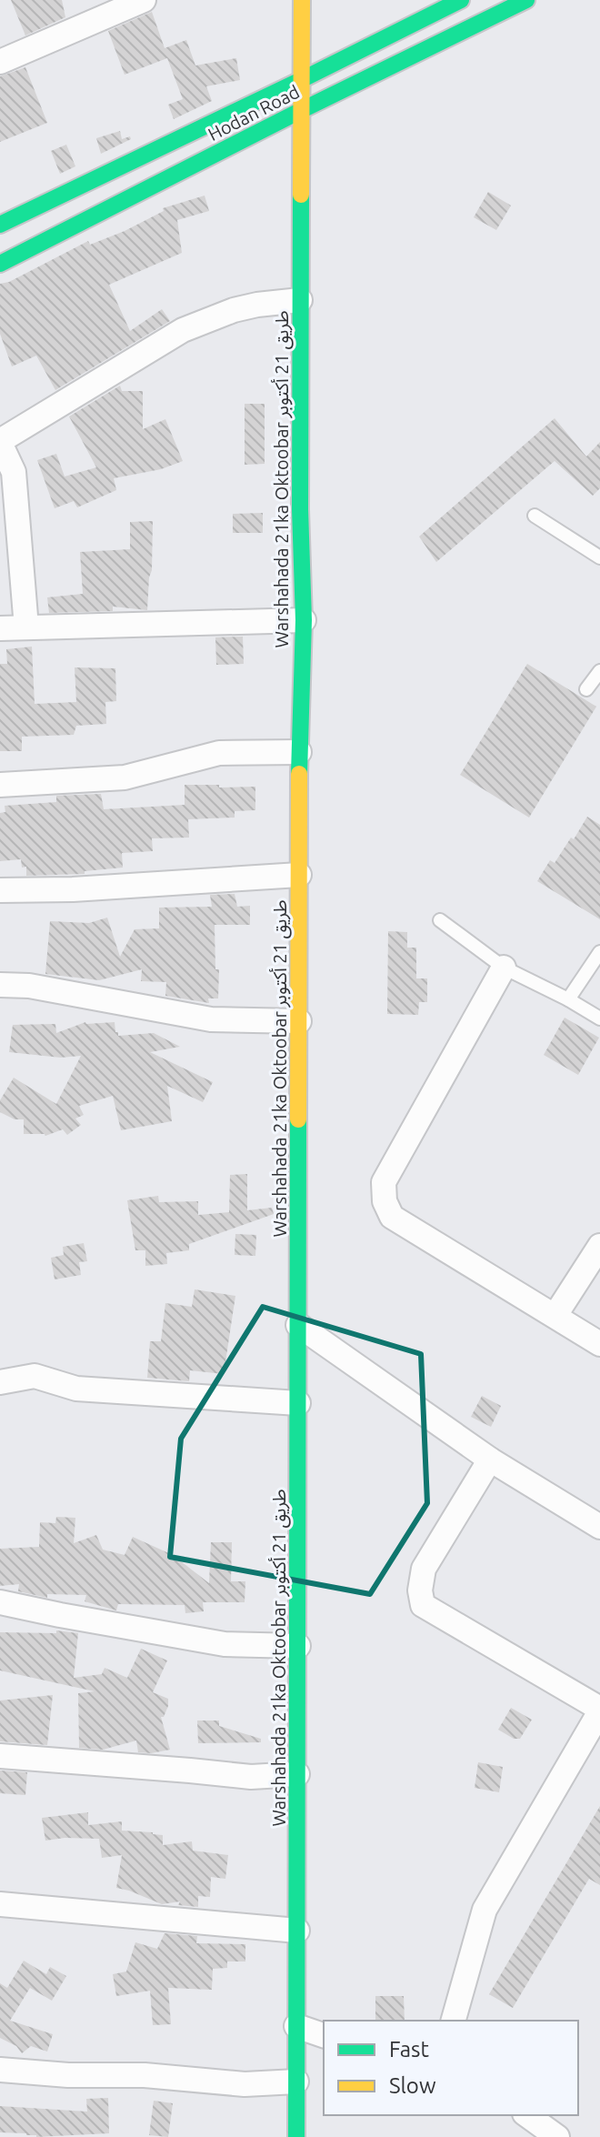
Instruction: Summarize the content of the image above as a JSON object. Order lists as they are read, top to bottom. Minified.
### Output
{"streets":{"main road":["Hodan Road","Warshahada 21ka Oktoobar طريق 21 أكتوبر"]},"crossings":[["Hodan Road","Warshahada 21ka Oktoobar طريق 21 أكتوبر"]],"legend":["Fast","Slow"]}
